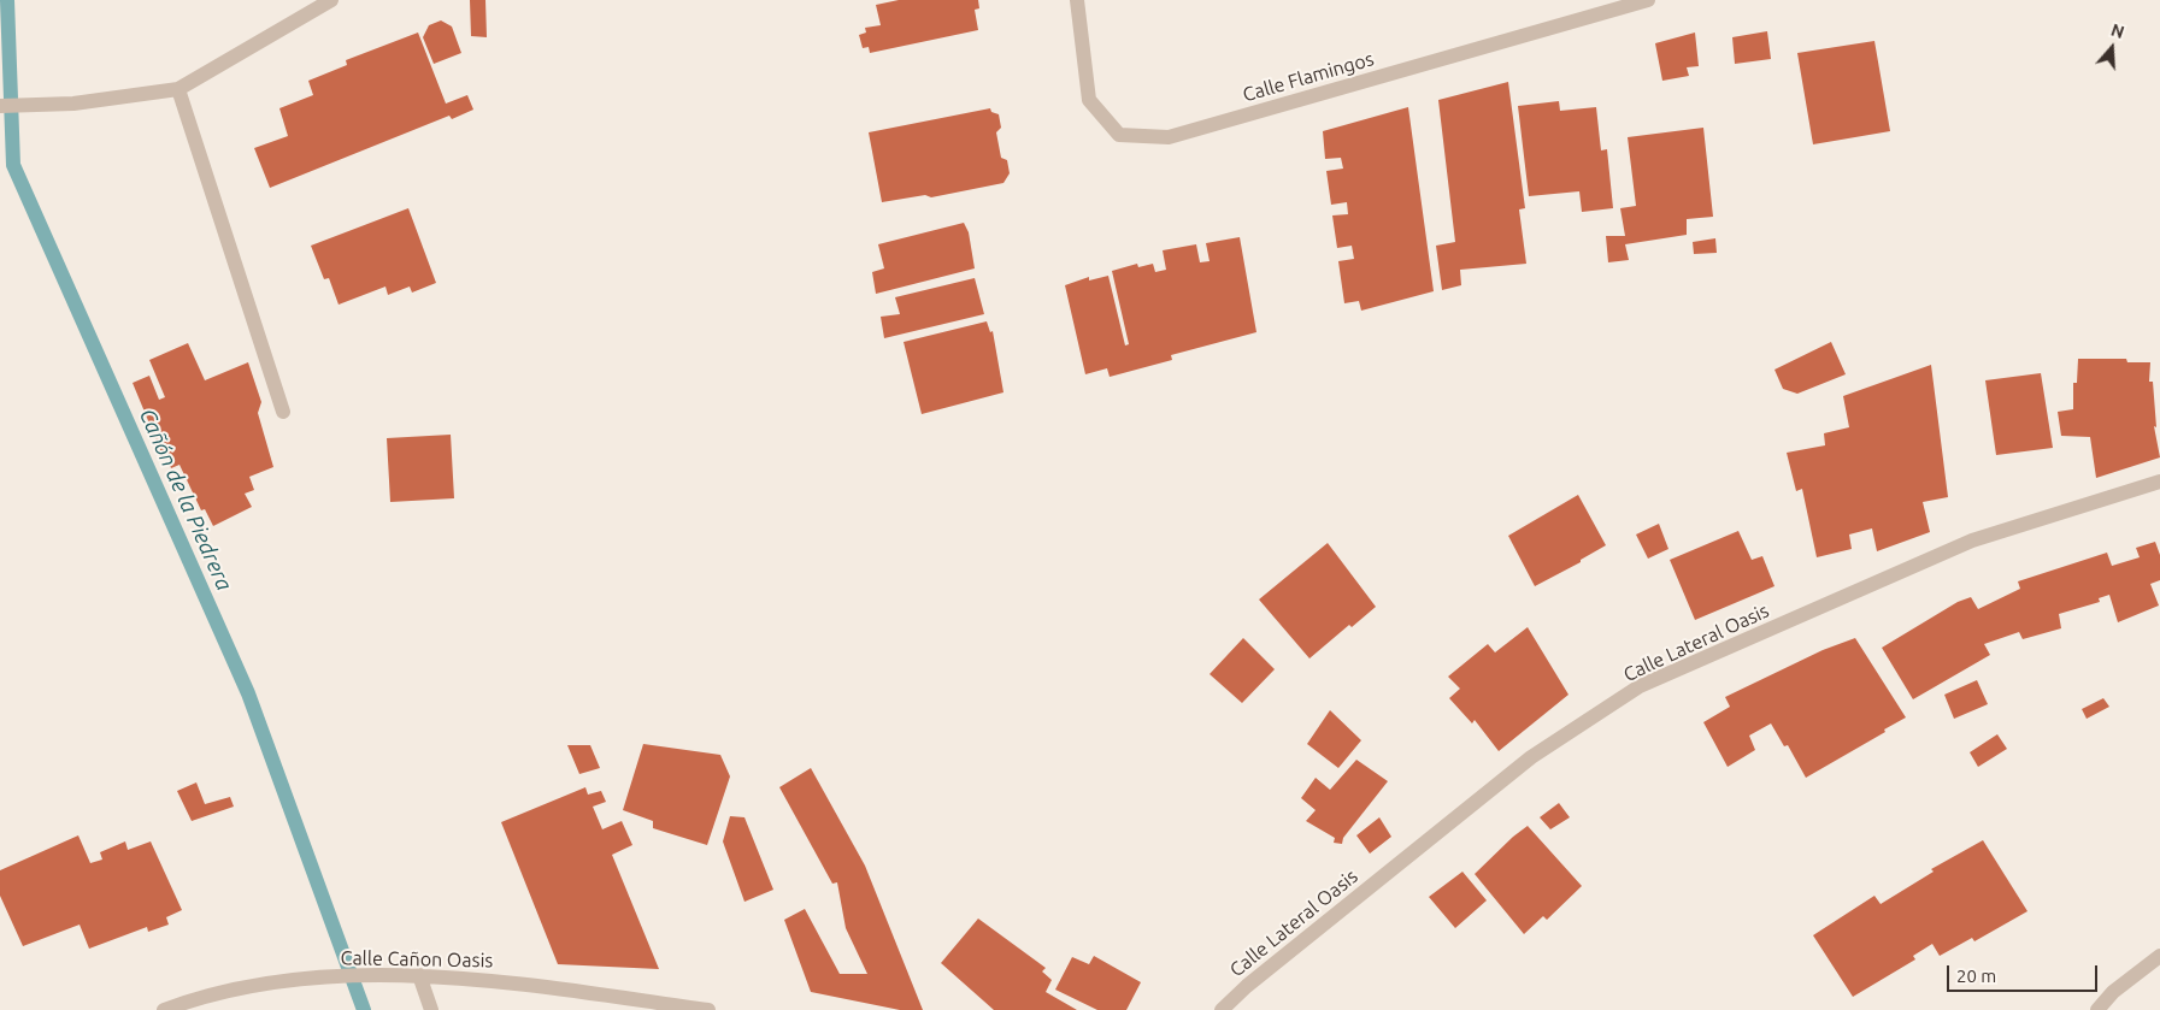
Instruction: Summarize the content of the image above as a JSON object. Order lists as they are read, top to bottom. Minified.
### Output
{"streets":{"street":["Calle Flamingos","Calle Lateral Oasis","Calle Cañon Oasis"]},"water":["Cañón de la Piedrera"],"scale_bar":"20 m","north":"top"}
